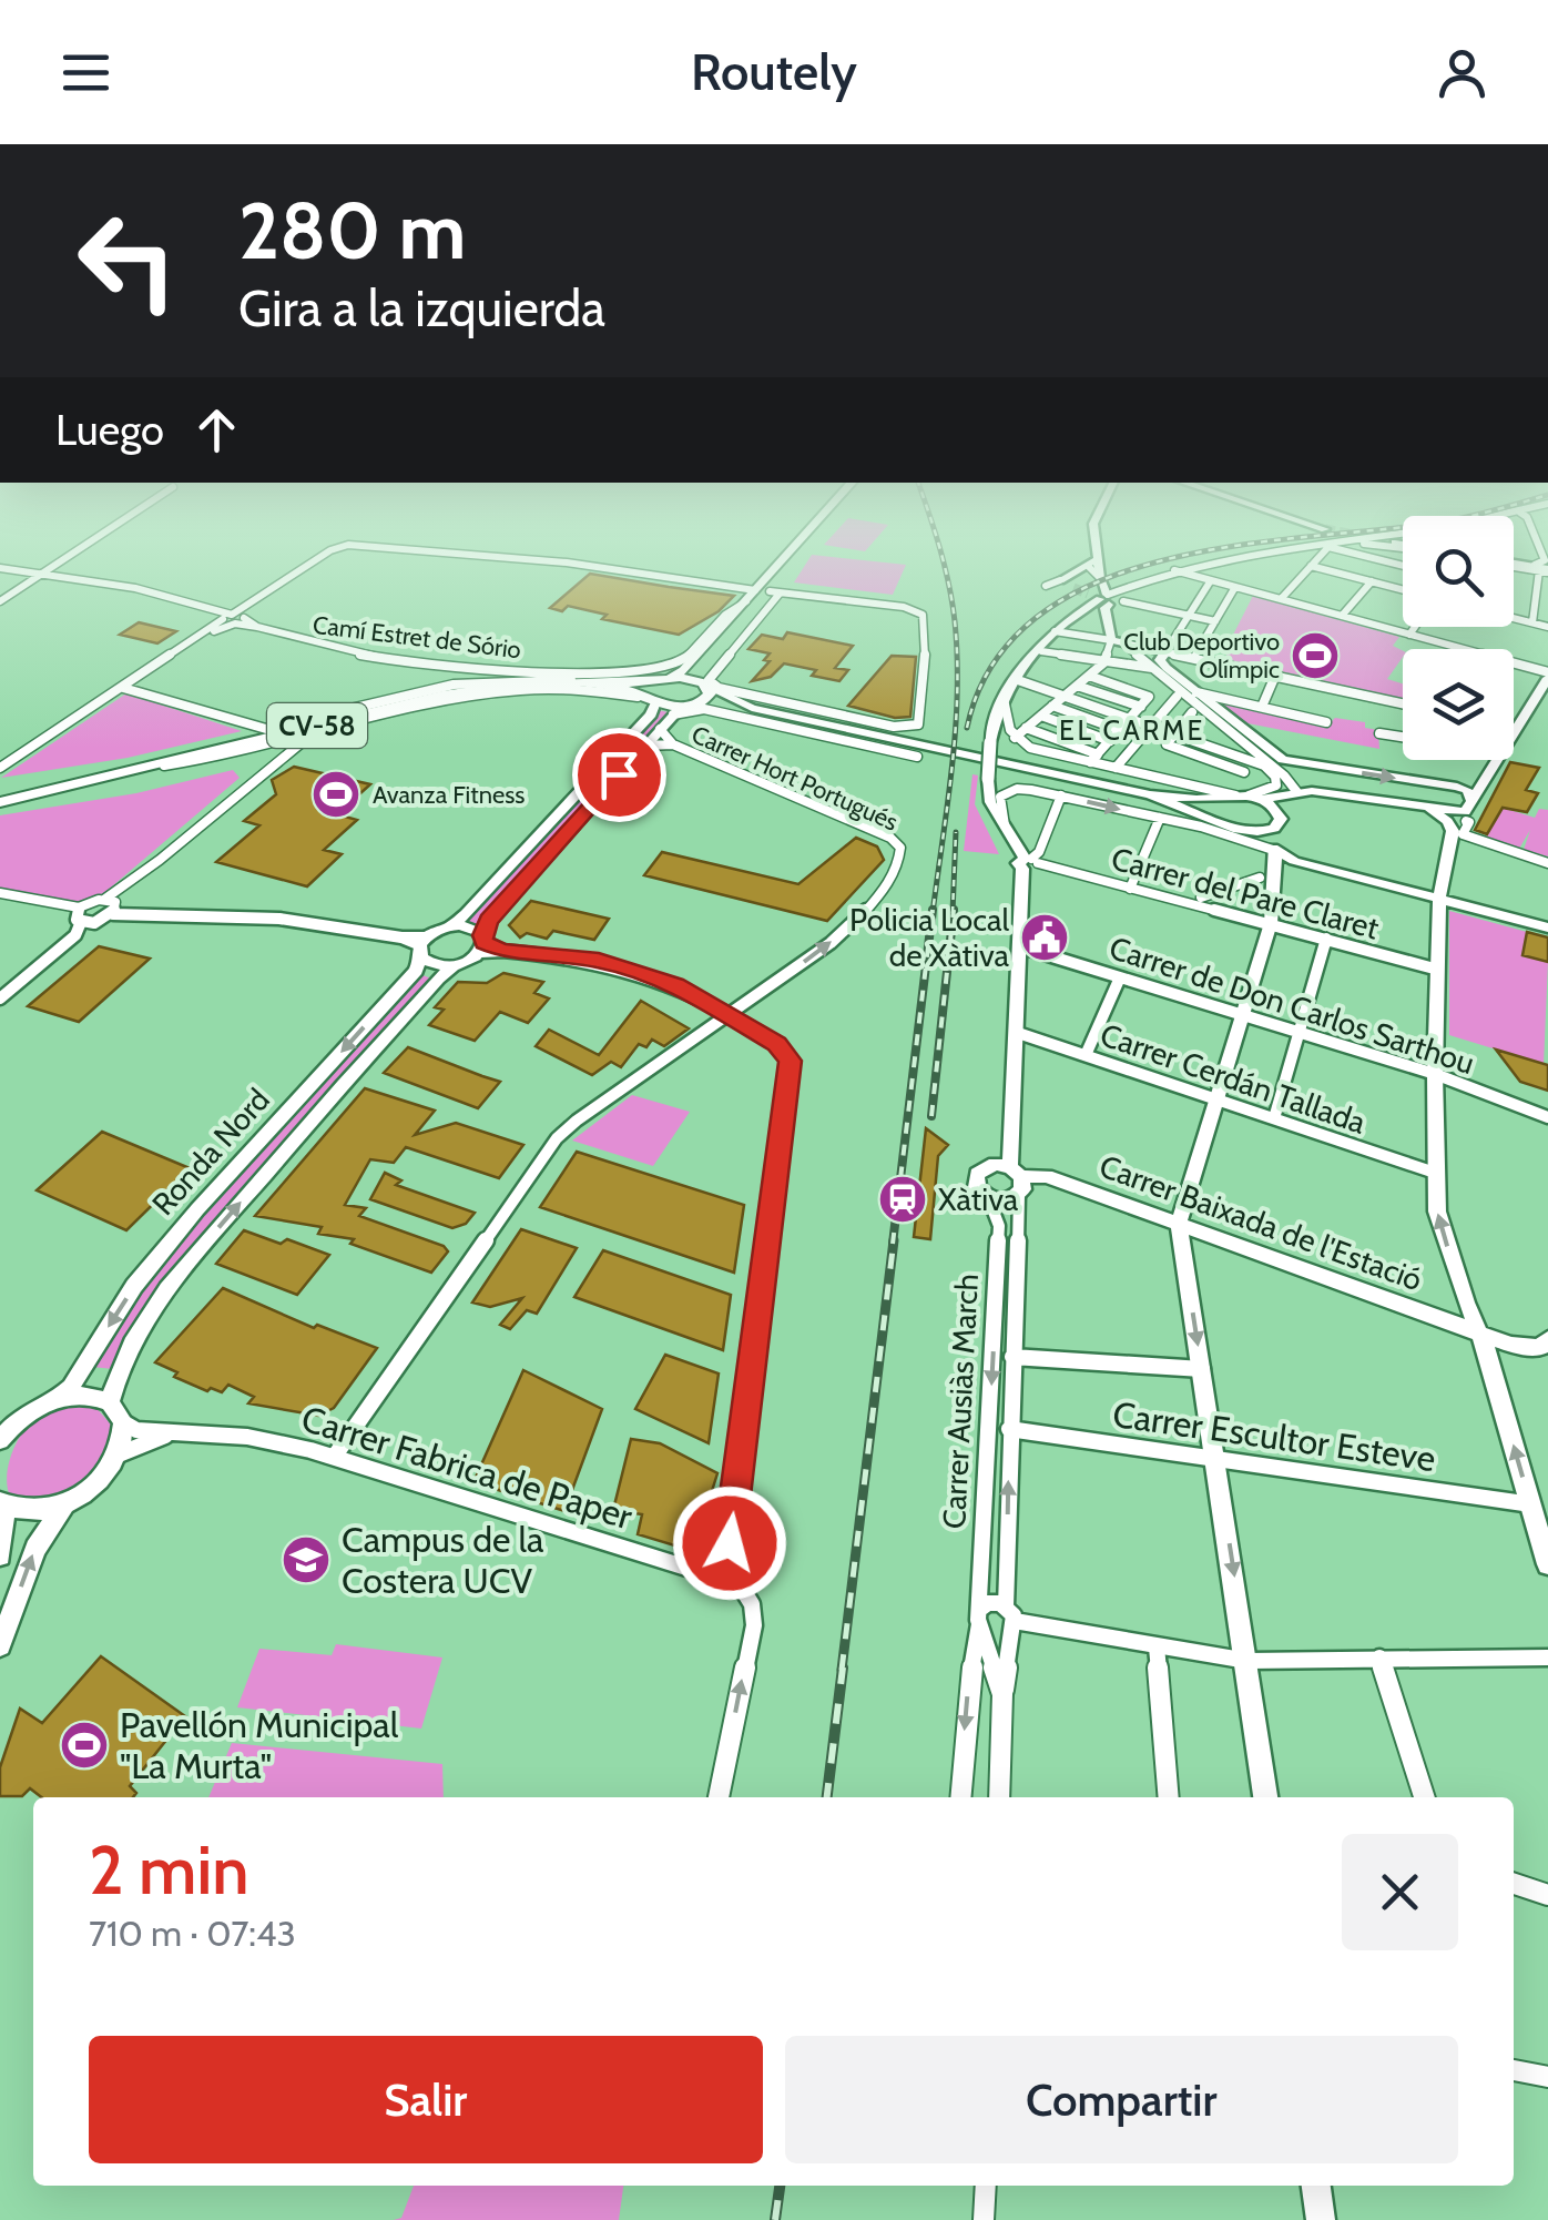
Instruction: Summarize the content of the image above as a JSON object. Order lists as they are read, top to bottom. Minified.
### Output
{"streets":{"main road":["CV-58"],"street":["Camí Estret de Sório","Carrer Hort Portugués","Carrer del Pare Claret","Carrer de Don Carlos Sarthou","Carrer Cerdán Tallada","Ronda Nord","Carrer Baixada de l'Estació","Carrer Ausiàs March","Carrer Escultor Esteve","Carrer Fabrica de Paper"]},"crossings":[["Carrer Baixada de l'Estació","Carrer Ausiàs March"],["Carrer Ausiàs March","Carrer Escultor Esteve"]],"districts":["EL CARME"],"places":{"sports":["Club Deportivo Olímpic","Avanza Fitness","Pavellón Municipal \"La Murta\""],"public building":["Policia Local de Xàtiva"],"station":["Xàtiva"],"school or university":["Campus de la Costera UCV"]},"page":{"header":"Routely","turn":["280 m","Gira a la izquierda"],"then":"Luego","heading":["2 min","710 m · 07:43"],"buttons":["Salir","Compartir"]}}
